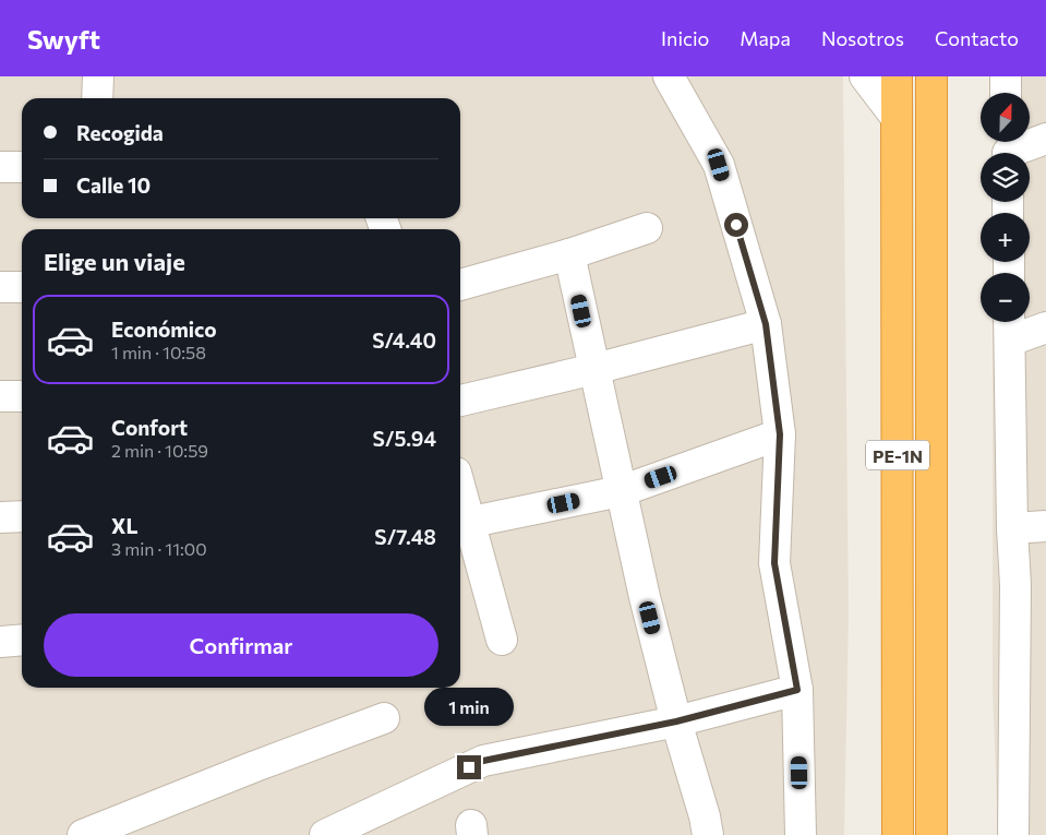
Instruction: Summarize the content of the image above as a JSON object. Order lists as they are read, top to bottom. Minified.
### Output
{"streets":{"highway":["PE-1N"]},"north":"top","page":{"header":"Swyft","nav":["Inicio","Mapa","Nosotros","Contacto"],"map_buttons":["+","−"],"banner":["Recogida","Calle 10"],"heading":"Elige un viaje","list":[{"name":"Económico","note":"1 min · 10:58","value":"S/4.40"},{"name":"Confort","note":"2 min · 10:59","value":"S/5.94"},{"name":"XL","note":"3 min · 11:00","value":"S/7.48"}],"buttons":"Confirmar","bubble":"1 min"}}
